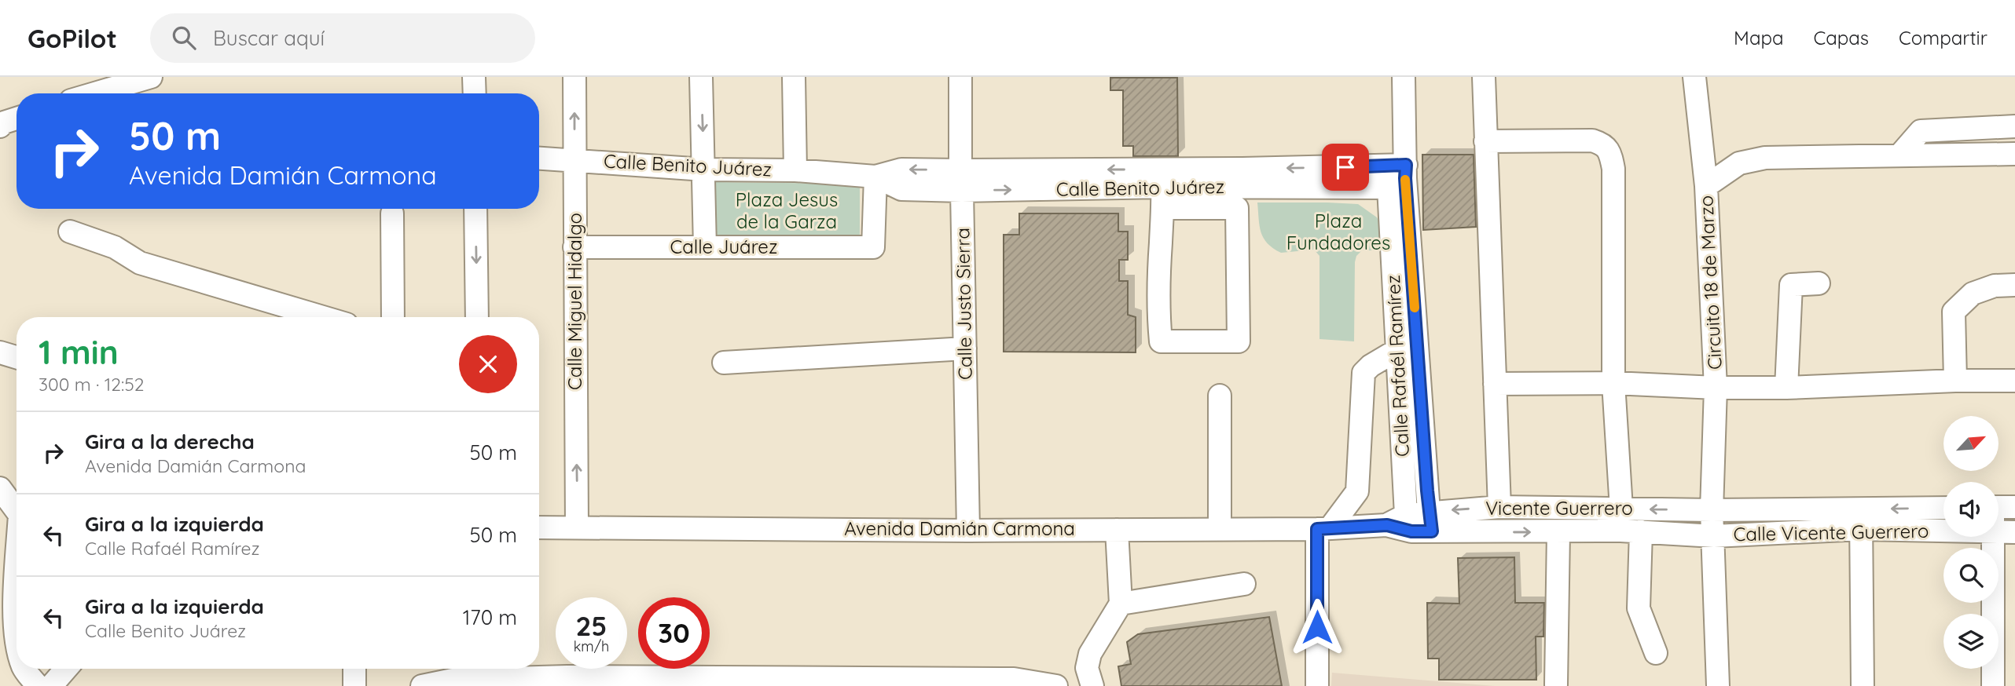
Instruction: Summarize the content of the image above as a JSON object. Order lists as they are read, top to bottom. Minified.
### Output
{"streets":{"street":["Calle Benito Juárez","Calle Juárez","Circuito 18 de Marzo","Calle Miguel Hidalgo","Calle Justo Sierra","Calle Rafaél Ramírez","Vicente Guerrero","Avenida Damián Carmona","Calle Vicente Guerrero"]},"crossings":[["Calle Benito Juárez","Calle Juárez"],["Calle Benito Juárez","Calle Miguel Hidalgo"],["Calle Benito Juárez","Calle Justo Sierra"],["Calle Benito Juárez","Calle Rafaél Ramírez"],["Calle Juárez","Calle Miguel Hidalgo"],["Calle Miguel Hidalgo","Avenida Damián Carmona"],["Calle Justo Sierra","Avenida Damián Carmona"],["Calle Rafaél Ramírez","Vicente Guerrero"],["Calle Rafaél Ramírez","Avenida Damián Carmona"],["Vicente Guerrero","Avenida Damián Carmona"],["Vicente Guerrero","Calle Vicente Guerrero"]],"parks":["Plaza Jesus de la Garza","Plaza Fundadores"],"north":"top right","page":{"header":"GoPilot","search":"Buscar aquí","nav":["Mapa","Capas","Compartir"],"turn":["50 m","Avenida Damián Carmona"],"heading":["1 min","300 m · 12:52"],"list":[{"name":"Gira a la derecha","note":"Avenida Damián Carmona","value":"50 m"},{"name":"Gira a la izquierda","note":"Calle Rafaél Ramírez","value":"50 m"},{"name":"Gira a la izquierda","note":"Calle Benito Juárez","value":"170 m"}],"speed":"25 km/h","limit":"30"}}
